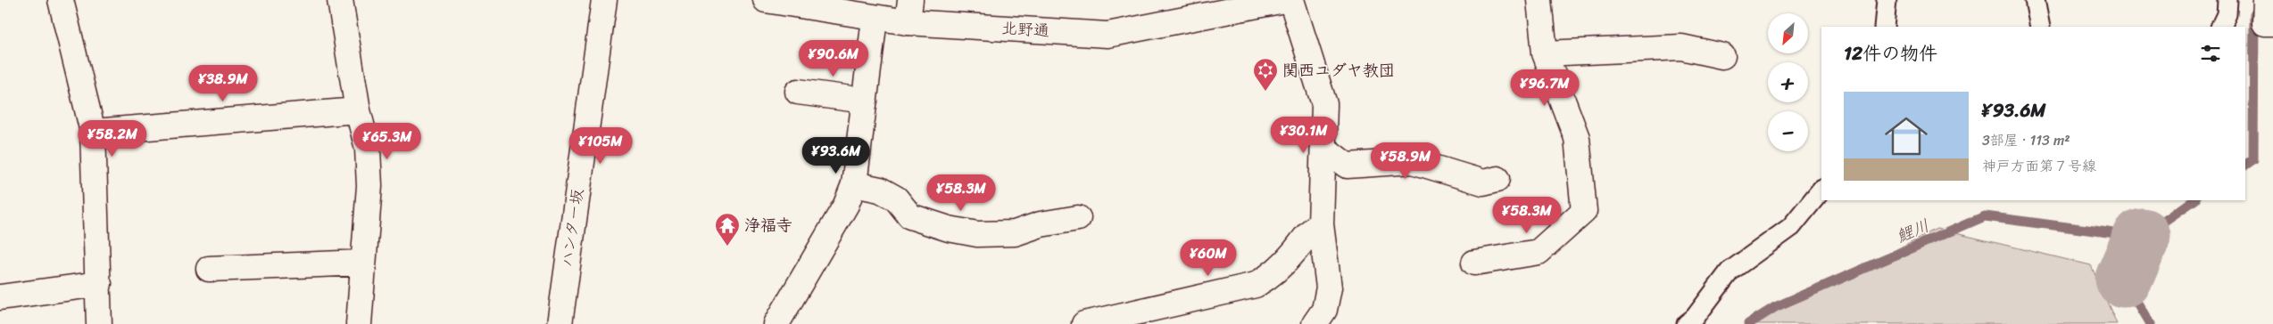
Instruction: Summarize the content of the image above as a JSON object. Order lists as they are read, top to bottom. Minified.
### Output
{"streets":{"street":["北野通","ハンター坂"]},"water":["鯉川"],"places":{"synagogue":["関西ユダヤ教団"],"temple":["浄福寺"]},"north":"bottom left","page":{"map_buttons":["+","−"],"heading":"12件の物件","price":["¥90.6M","¥38.9M","¥96.7M","¥30.1M","¥58.2M","¥65.3M","¥105M","¥93.6M","¥58.9M","¥58.3M","¥58.3M","¥60M"],"list":[{"name":"¥93.6M","note":"3部屋 · 113 m² · 神戸方面第７号線"}]}}
